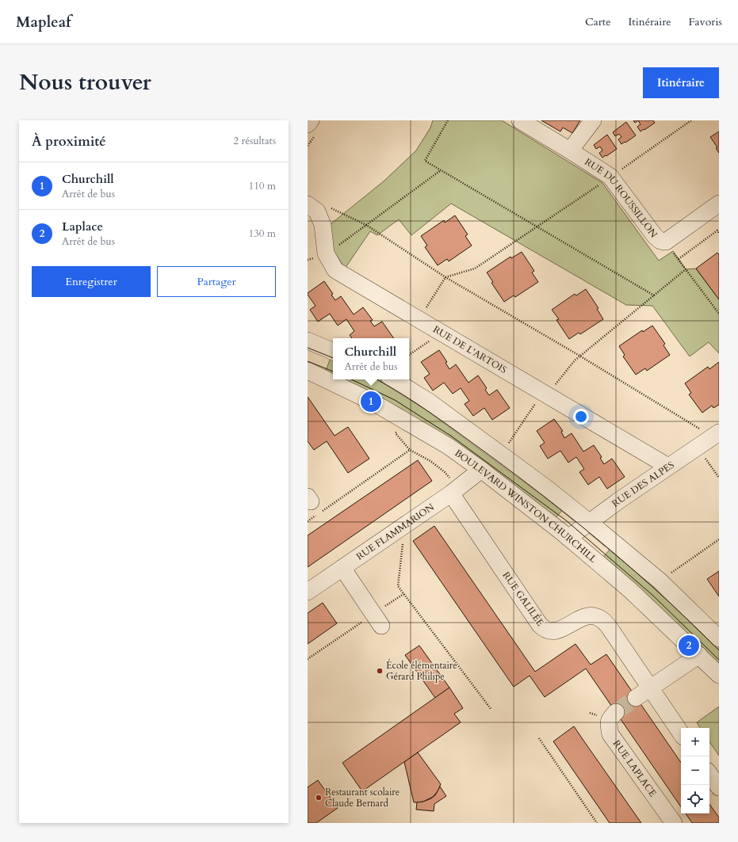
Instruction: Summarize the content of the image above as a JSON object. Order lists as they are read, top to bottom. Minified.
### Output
{"streets":{"street":["RUE DU ROUSSILLON","RUE DE L'ARTOIS","RUE DES ALPES","BOULEVARD WINSTON CHURCHILL","RUE FLAMMARION","RUE GALILÉE","RUE LAPLACE"]},"crossings":[["RUE DE L'ARTOIS","RUE DES ALPES"],["RUE DES ALPES","BOULEVARD WINSTON CHURCHILL"],["BOULEVARD WINSTON CHURCHILL","RUE FLAMMARION"],["RUE FLAMMARION","RUE GALILÉE"]],"places":["École élémentaire Gérard Philipe","Restaurant scolaire Claude Bernard"],"page":{"header":"Mapleaf","nav":["Carte","Itinéraire","Favoris"],"title":"Nous trouver","buttons":["Itinéraire",["Enregistrer","Partager"]],"heading":["À proximité","2 résultats"],"list":[{"mark":"1","name":"Churchill","note":"Arrêt de bus","value":"110 m"},{"mark":"2","name":"Laplace","note":"Arrêt de bus","value":"130 m"}],"popup":["Churchill","Arrêt de bus"],"pins":["1","2"],"map_buttons":["+","−"]}}
